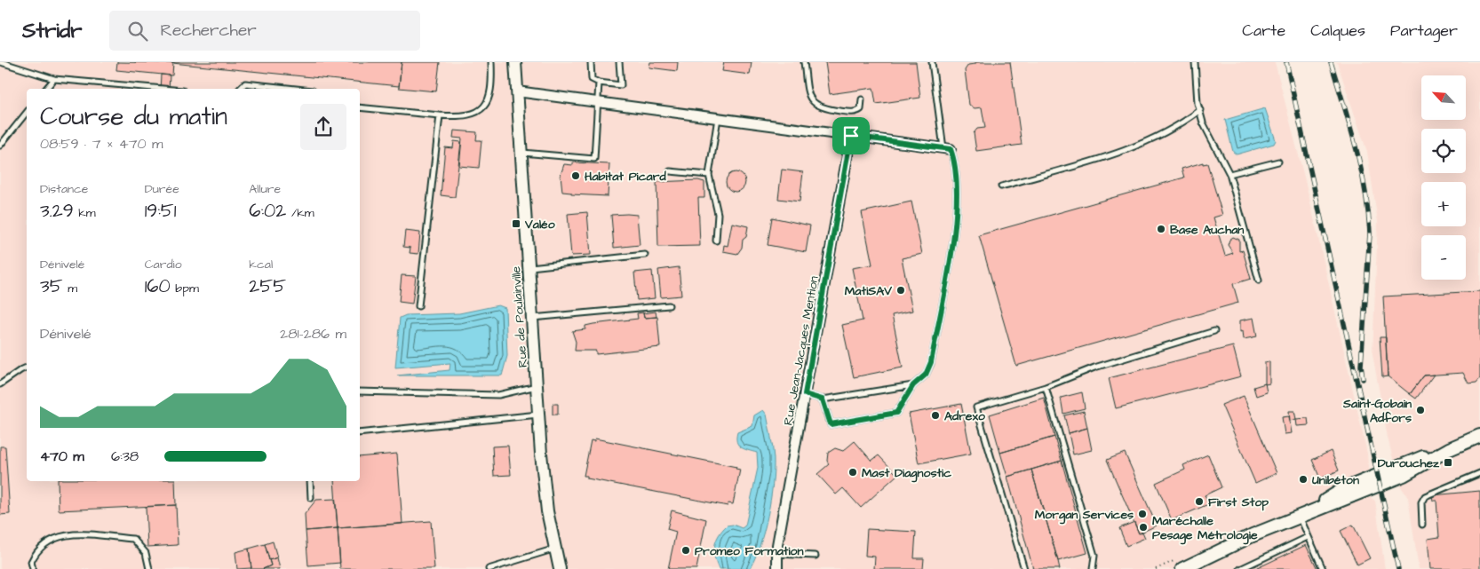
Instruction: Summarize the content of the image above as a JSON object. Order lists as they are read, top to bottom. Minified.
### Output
{"streets":{"street":["Rue de Poulainville","Rue Jean-Jacques Mention"]},"places":{"other":["Habitat Picard","Base Auchan","MatiSAV","Saint-Gobain Adfors","Adrexo","Mast Diagnostic","Unibéton","First Stop","Morgan Services","Maréchalle Pesage Métrologie","Promeo Formation"],"transit":["Valéo","Durouchez"]},"north":"top left","page":{"header":"Stridr","search":"Rechercher","nav":["Carte","Calques","Partager"],"map_buttons":["+","−"],"heading":["Course du matin","08:59 · 7 × 470 m"],"stats":[["Distance","3.29 km"],["Durée","19:51"],["Allure","6:02 /km"],["Dénivelé","35 m"],["Cardio","160 bpm"],["kcal","255"]],"chart":["Dénivelé","281–286 m"],"list":[{"name":"470 m","note":"6:38"}]}}
